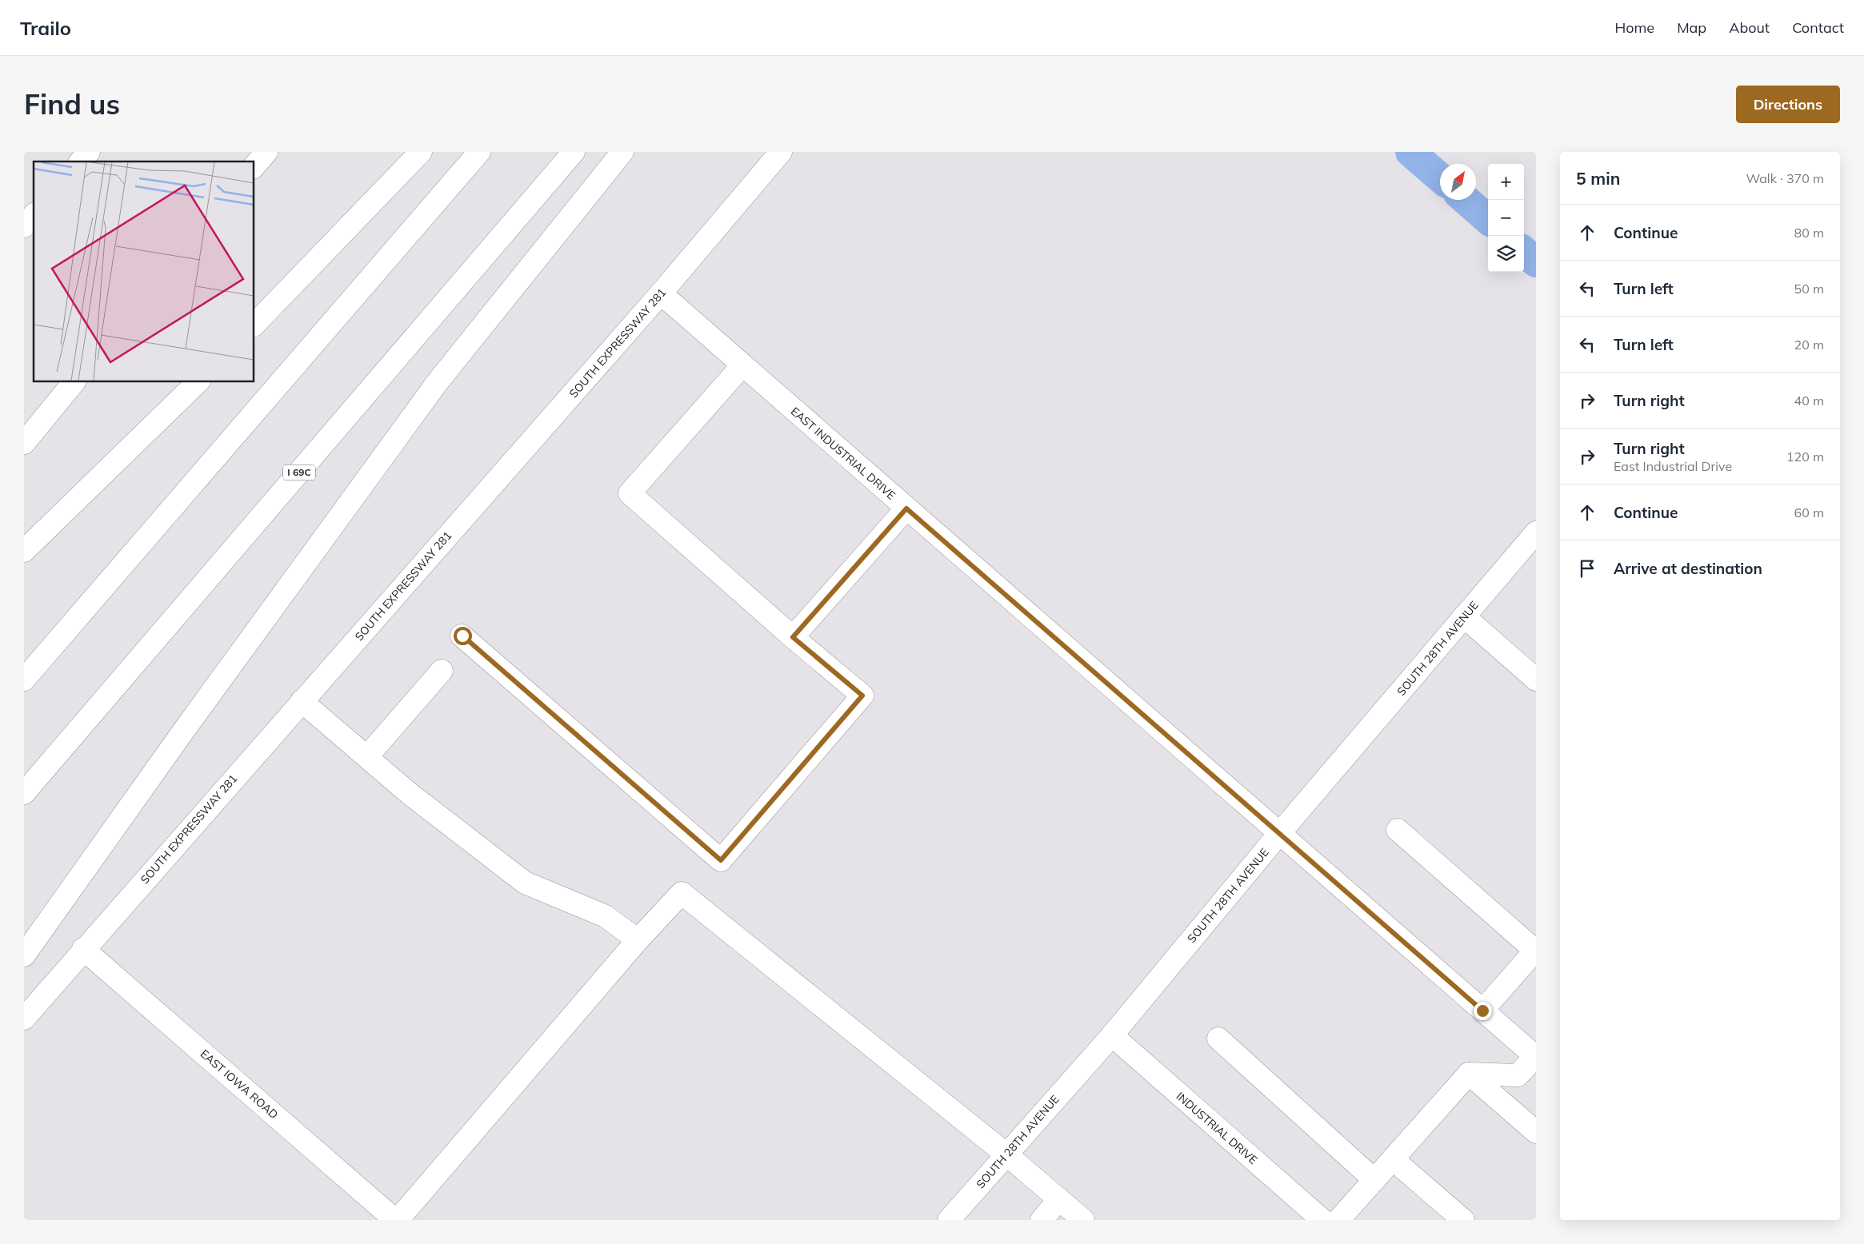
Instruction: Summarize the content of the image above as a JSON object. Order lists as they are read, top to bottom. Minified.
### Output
{"streets":{"main road":["SOUTH EXPRESSWAY 281","EAST INDUSTRIAL DRIVE","I 69C","SOUTH 28TH AVENUE","EAST IOWA ROAD","INDUSTRIAL DRIVE"]},"crossings":[["SOUTH EXPRESSWAY 281","EAST INDUSTRIAL DRIVE"],["SOUTH EXPRESSWAY 281","EAST IOWA ROAD"],["EAST INDUSTRIAL DRIVE","SOUTH 28TH AVENUE"],["SOUTH 28TH AVENUE","INDUSTRIAL DRIVE"]],"north":"top right","page":{"header":"Trailo","nav":["Home","Map","About","Contact"],"buttons":"Directions","title":"Find us","heading":["5 min","Walk · 370 m"],"map_buttons":["+","−"],"list":[["Continue","80 m"],["Turn left","50 m"],["Turn left","20 m"],["Turn right","40 m"],["Turn right","East Industrial Drive","120 m"],["Continue","60 m"],"Arrive at destination"]}}
